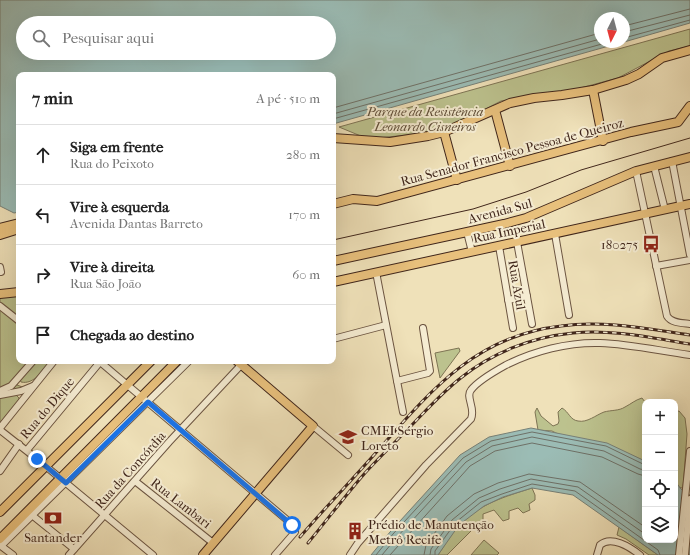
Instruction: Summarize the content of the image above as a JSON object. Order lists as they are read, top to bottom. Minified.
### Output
{"streets":{"main road":["Rua Senador Francisco Pessoa de Queiroz","Avenida Sul","Rua Imperial"],"street":["Rua Azul","Rua do Dique","Rua da Concórdia","Rua Lambari"]},"crossings":[["Rua Imperial","Rua Azul"],["Rua da Concórdia","Rua Lambari"]],"parks":["Parque da Resistência Leonardo Cisneiros"],"places":{"bus stop":["180275"],"school or university":["CMEI Sérgio Loreto"],"bank":["Santander"],"building":["Prédio de Manutenção Metrô Recife"]},"north":"bottom","page":{"search":"Pesquisar aqui","heading":["7 min","A pé · 510 m"],"list":[["Siga em frente","Rua do Peixoto","280 m"],["Vire à esquerda","Avenida Dantas Barreto","170 m"],["Vire à direita","Rua São João","60 m"],"Chegada ao destino"],"map_buttons":["+","−"]}}
